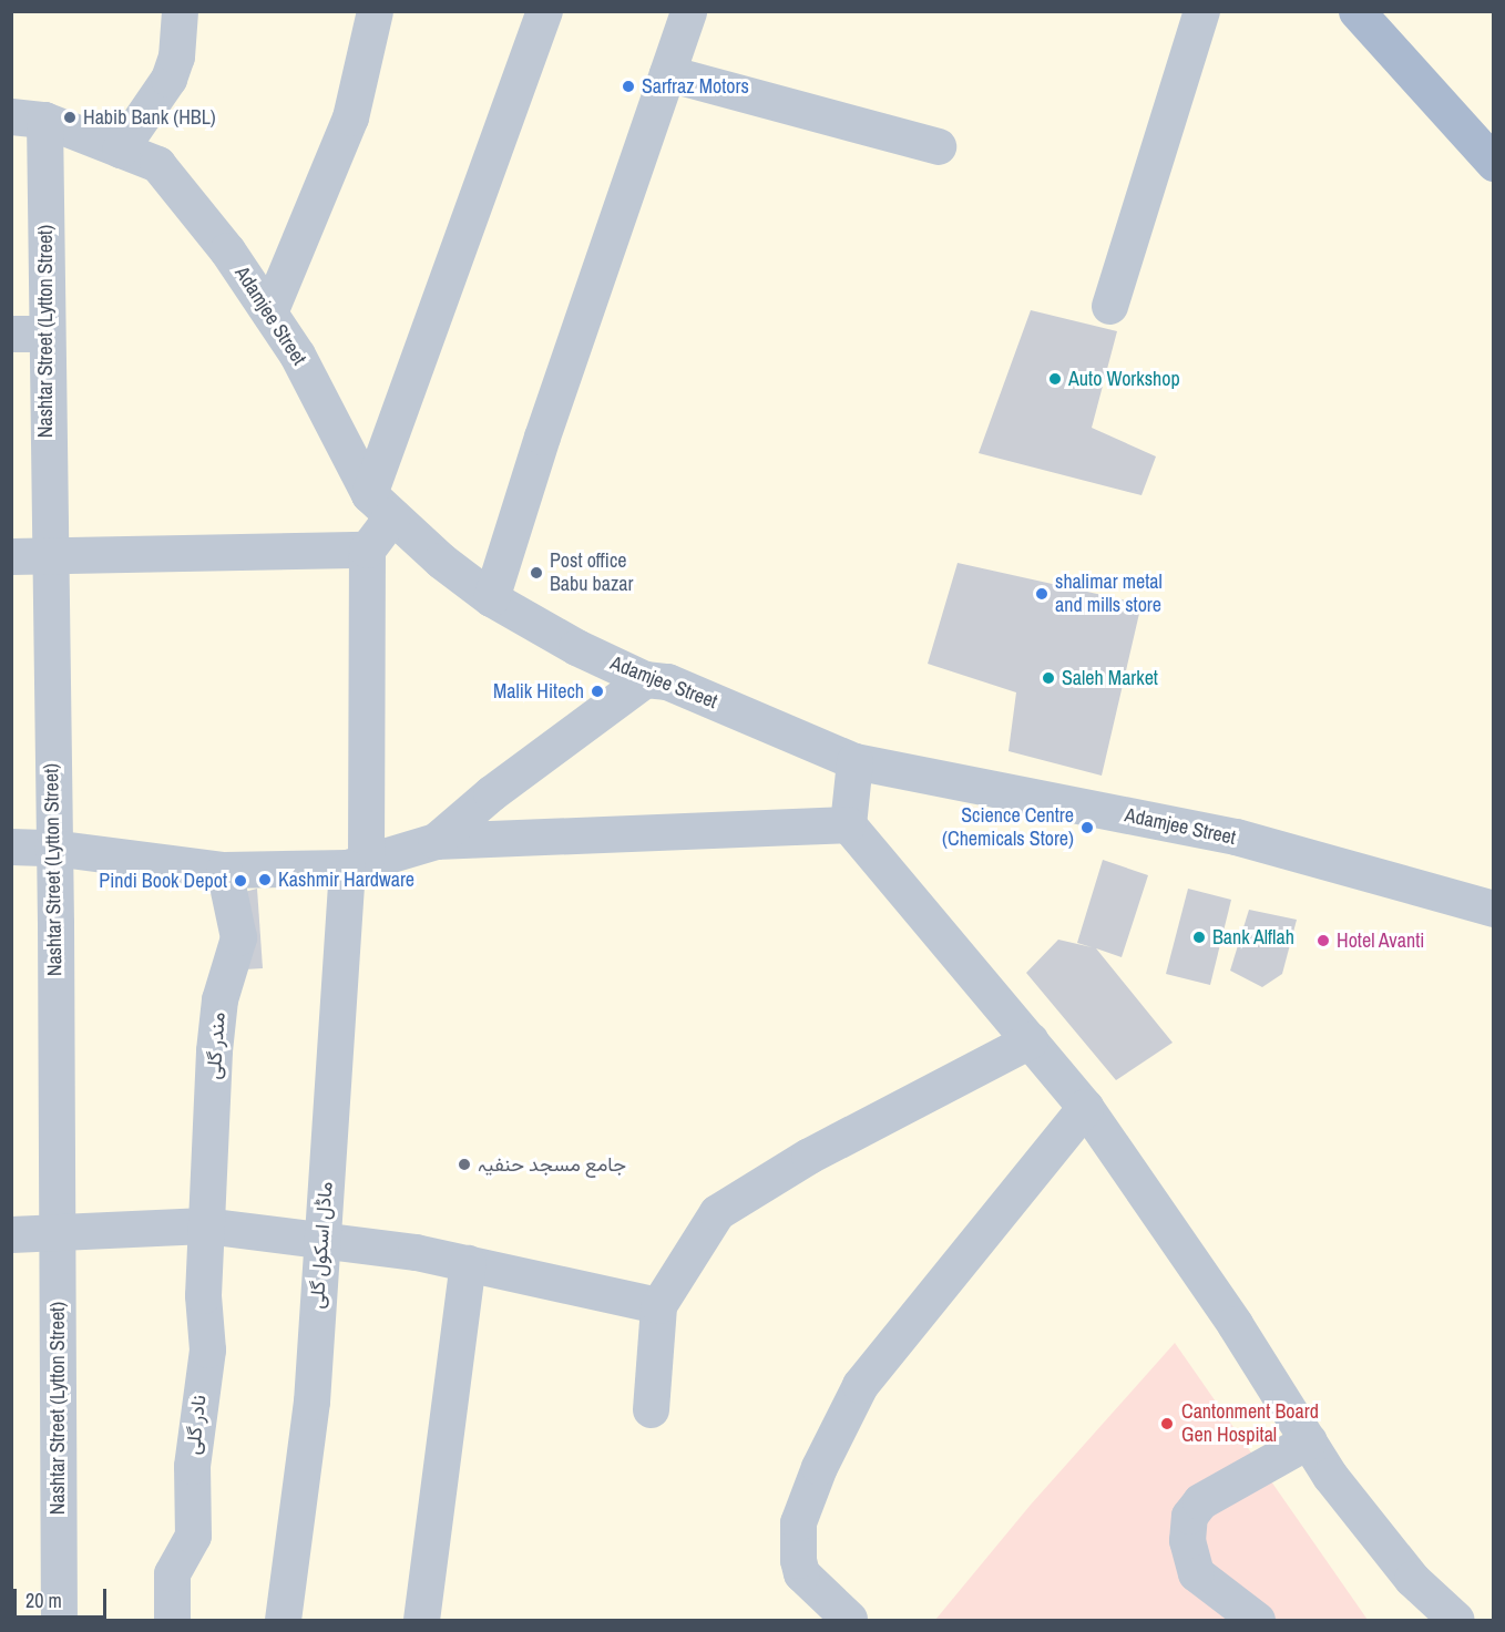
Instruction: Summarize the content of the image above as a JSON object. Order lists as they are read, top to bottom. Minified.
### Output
{"streets":{"street":["Adamjee Street","Nashtar Street (Lytton Street)","مندر گلی","ماڈل اسکول گلی","نادر گلی"]},"crossings":[["Adamjee Street","Nashtar Street (Lytton Street)"],["مندر گلی","نادر گلی"]],"places":["Sarfraz Motors","Habib Bank (HBL)","Auto Workshop","Post office Babu bazar","shalimar metal and mills store","Saleh Market","Malik Hitech","Science Centre (Chemicals Store)","Kashmir Hardware","Pindi Book Depot","Bank Alflah","Hotel Avanti","جامع مسجد حنفیہ","Cantonment Board Gen Hospital"],"scale_bar":"20 m"}
